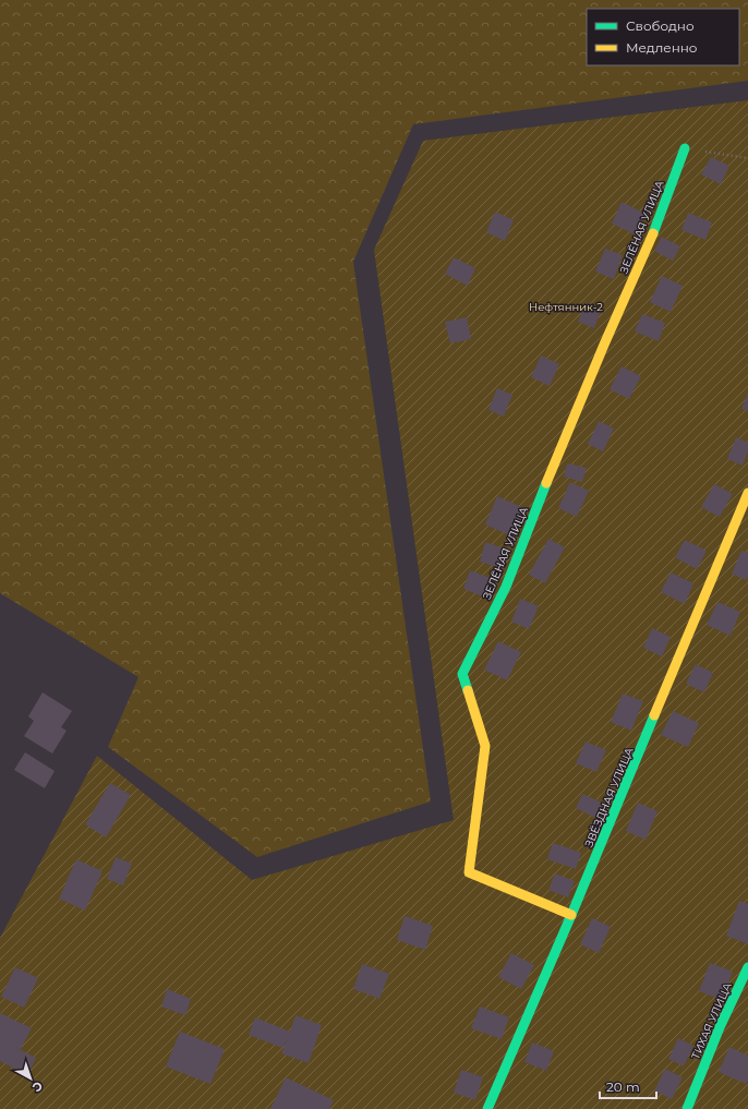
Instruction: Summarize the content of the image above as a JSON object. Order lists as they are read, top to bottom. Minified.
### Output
{"streets":{"street":["ЗЕЛЁНАЯ УЛИЦА","ЗВЁЗДНАЯ УЛИЦА","ТИХАЯ УЛИЦА"]},"crossings":[["ЗЕЛЁНАЯ УЛИЦА","ЗВЁЗДНАЯ УЛИЦА"]],"parks":["Нефтянник-2"],"legend":["Свободно","Медленно"],"scale_bar":"20 m","north":"bottom right"}
